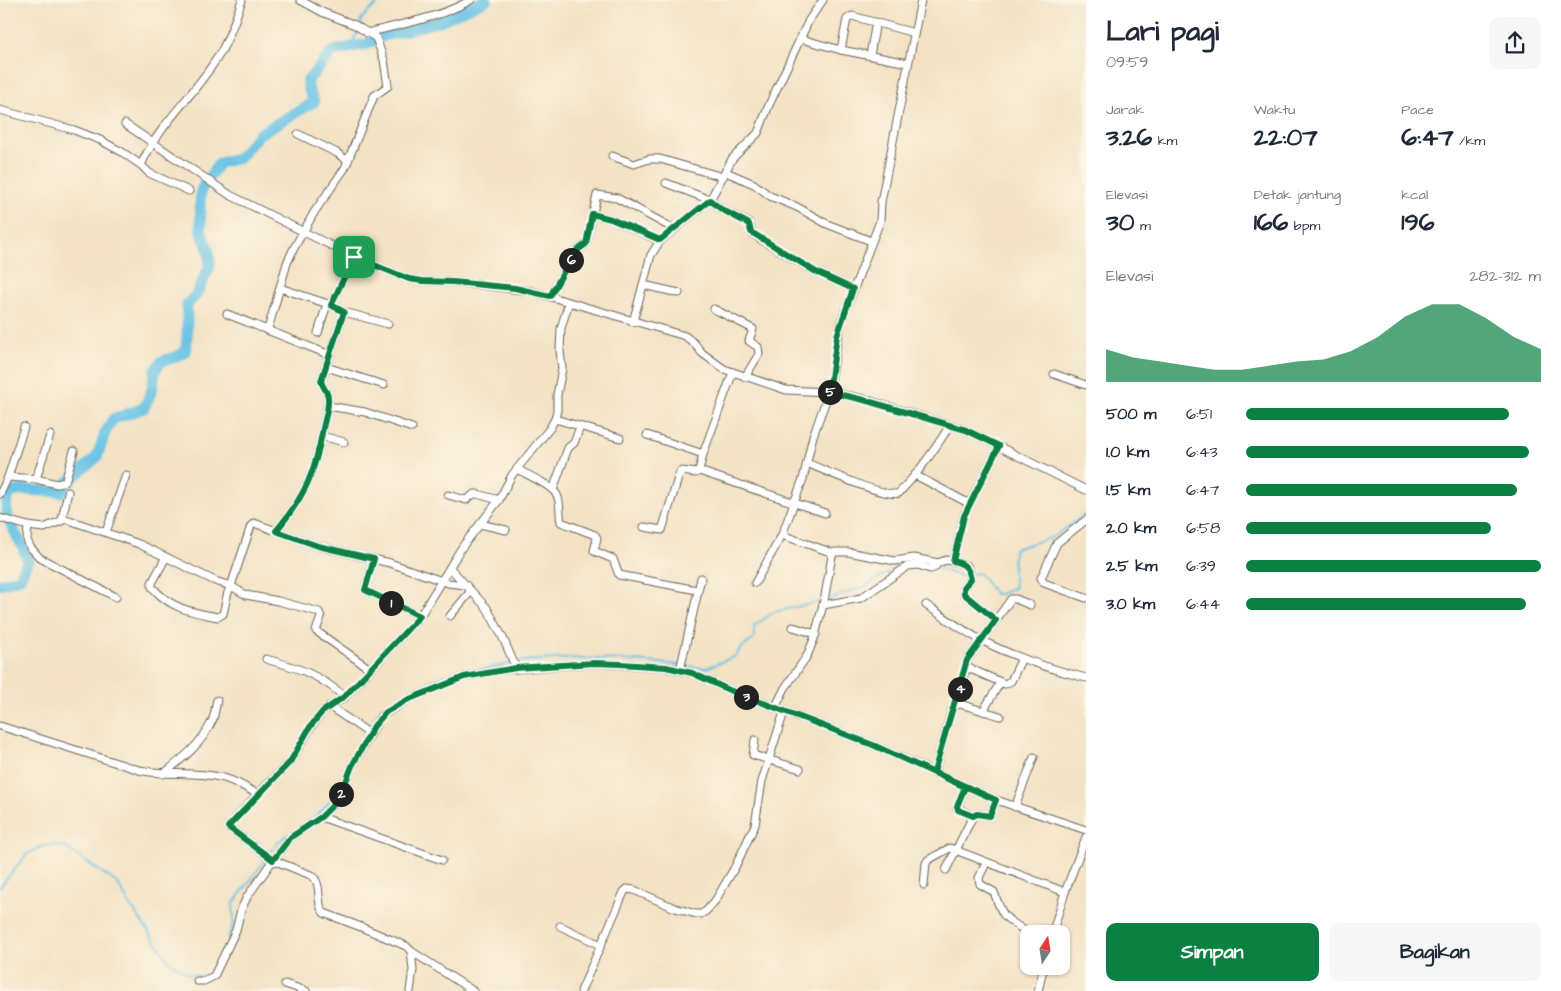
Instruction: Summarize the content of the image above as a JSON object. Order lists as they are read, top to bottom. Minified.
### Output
{"north":"top","page":{"heading":["Lari pagi","09:59"],"stats":[["Jarak","3.26 km"],["Waktu","22:07"],["Pace","6:47 /km"],["Elevasi","30 m"],["Detak jantung","166 bpm"],["kcal","196"]],"pins":["6","5","1","4","3","2"],"chart":["Elevasi","282–312 m"],"list":[{"name":"500 m","note":"6:51"},{"name":"1.0 km","note":"6:43"},{"name":"1.5 km","note":"6:47"},{"name":"2.0 km","note":"6:58"},{"name":"2.5 km","note":"6:39"},{"name":"3.0 km","note":"6:44"}],"buttons":["Simpan","Bagikan"]}}
